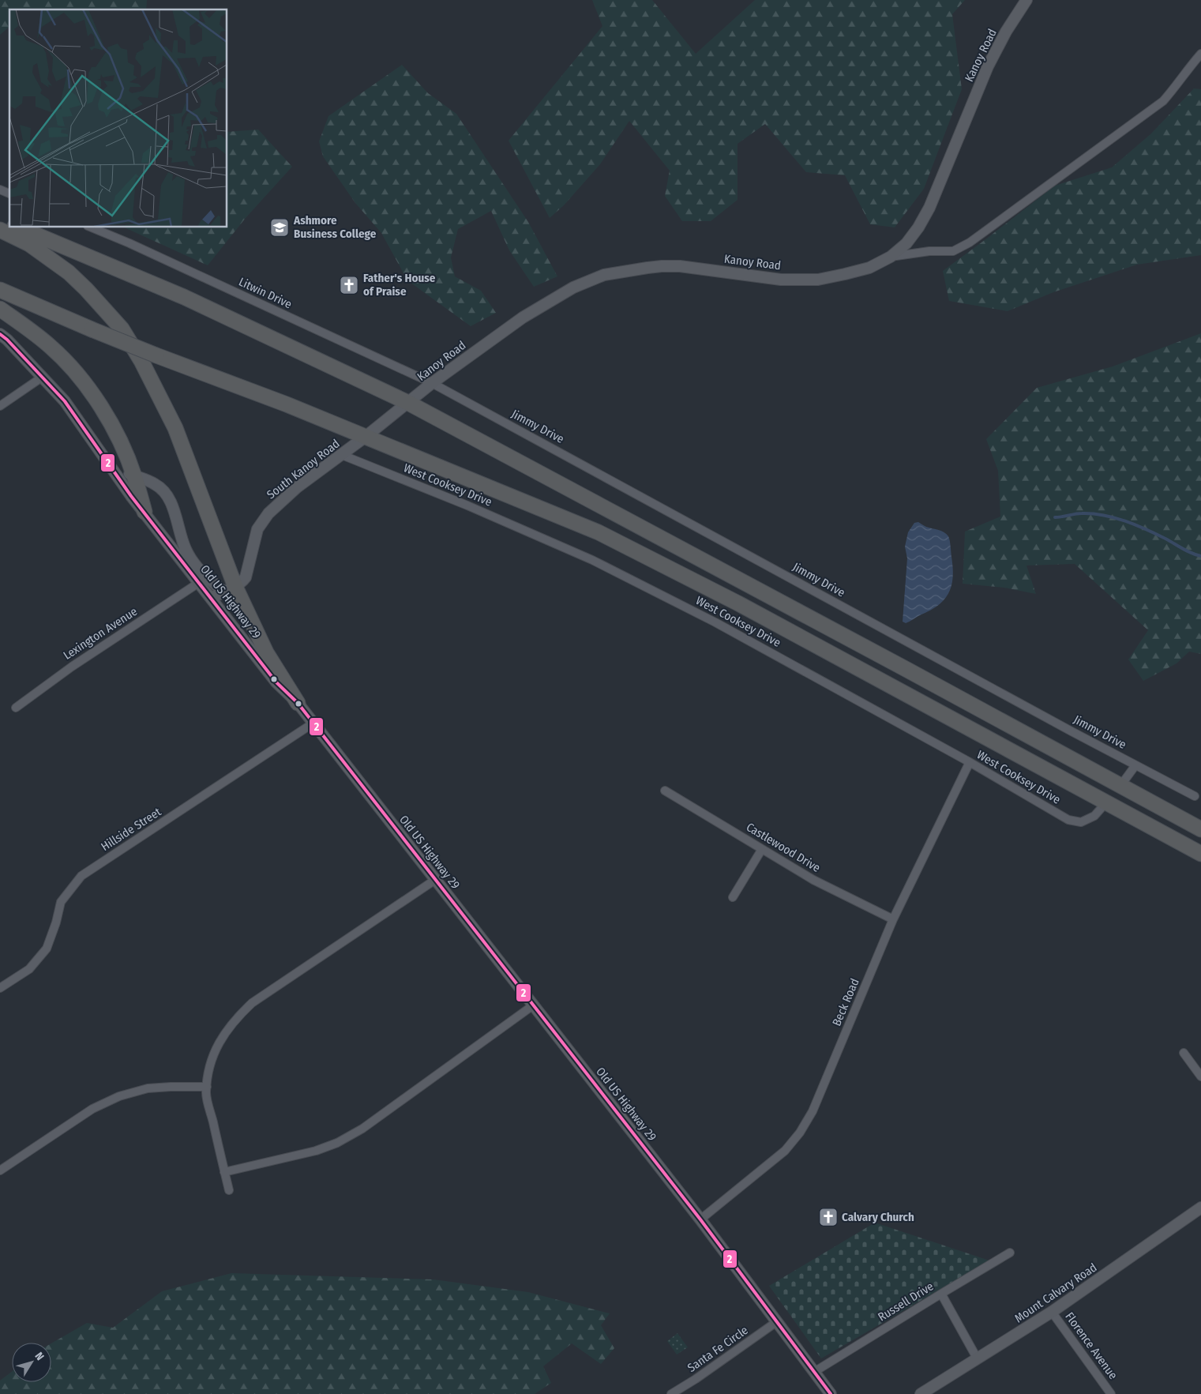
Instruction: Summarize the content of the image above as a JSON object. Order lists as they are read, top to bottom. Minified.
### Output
{"streets":{"street":["Kanoy Road","Litwin Drive","Jimmy Drive","South Kanoy Road","West Cooksey Drive","Old US Highway 29","Lexington Avenue","Hillside Street","Castlewood Drive","Beck Road","Mount Calvary Road","Russell Drive","Florence Avenue","Santa Fe Circle"]},"crossings":[["Kanoy Road","Litwin Drive"],["Kanoy Road","Jimmy Drive"],["Kanoy Road","South Kanoy Road"],["Litwin Drive","Jimmy Drive"],["South Kanoy Road","West Cooksey Drive"],["South Kanoy Road","Old US Highway 29"],["West Cooksey Drive","Beck Road"],["Old US Highway 29","Lexington Avenue"],["Old US Highway 29","Hillside Street"],["Old US Highway 29","Beck Road"],["Old US Highway 29","Russell Drive"],["Old US Highway 29","Santa Fe Circle"],["Castlewood Drive","Beck Road"],["Mount Calvary Road","Florence Avenue"]],"places":{"school or university":["Ashmore Business College"],"church":["Father's House of Praise","Calvary Church"]},"lines":["transit line 2"],"north":"top right"}
